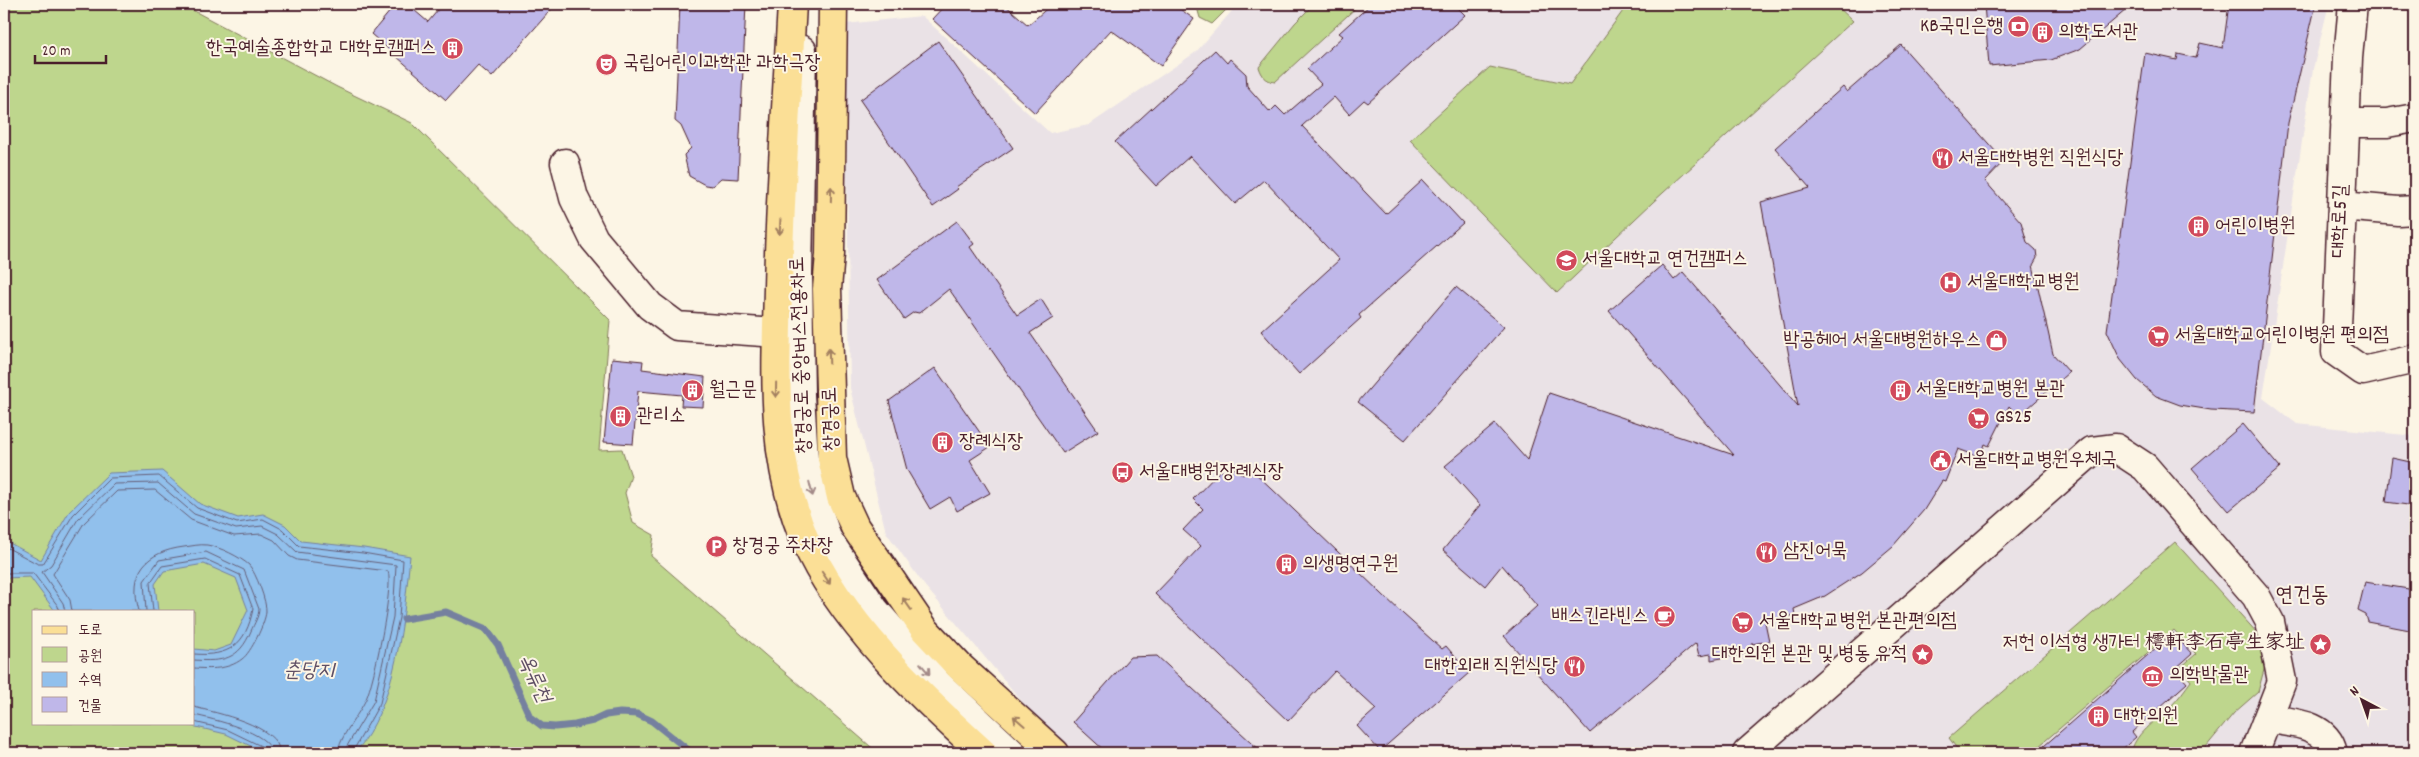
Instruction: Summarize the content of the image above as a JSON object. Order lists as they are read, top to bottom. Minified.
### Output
{"streets":{"main road":["창경궁로"],"lane":["대학로5길","창경궁로 중앙버스전용차로"]},"one_way":["창경궁로 중앙버스전용차로"],"districts":["연건동"],"water":["춘당지","옥류천"],"places":{"bank":["KB국민은행"],"building":["의학도서관","한국예술종합학교 대학로캠퍼스","어린이병원","서울대학교병원 본관","월근문","관리소","장례식장","의생명연구원","대한의원"],"theatre":["국립어린이과학관 과학극장"],"restaurant":["서울대학병원 직원식당","삼진어묵","대한외래 직원식당"],"school or university":["서울대학교 연건캠퍼스"],"hospital":["서울대학교병원"],"supermarket":["서울대학교어린이병원 편의점","GS25","서울대학교병원 본관편의점"],"shop":["박공헤어 서울대병원하우스"],"public building":["서울대학교병원우체국"],"bus stop":["서울대병원장례식장"],"parking":["창경궁 주차장"],"cafe":["배스킨라빈스"],"place":["저헌 이석형 생가터 樗軒李石亭生家址","대한의원 본관 및 병동 유적"],"museum":["의학박물관"]},"legend":["도로","공원","수역","건물"],"scale_bar":"20 m","north":"top left"}
